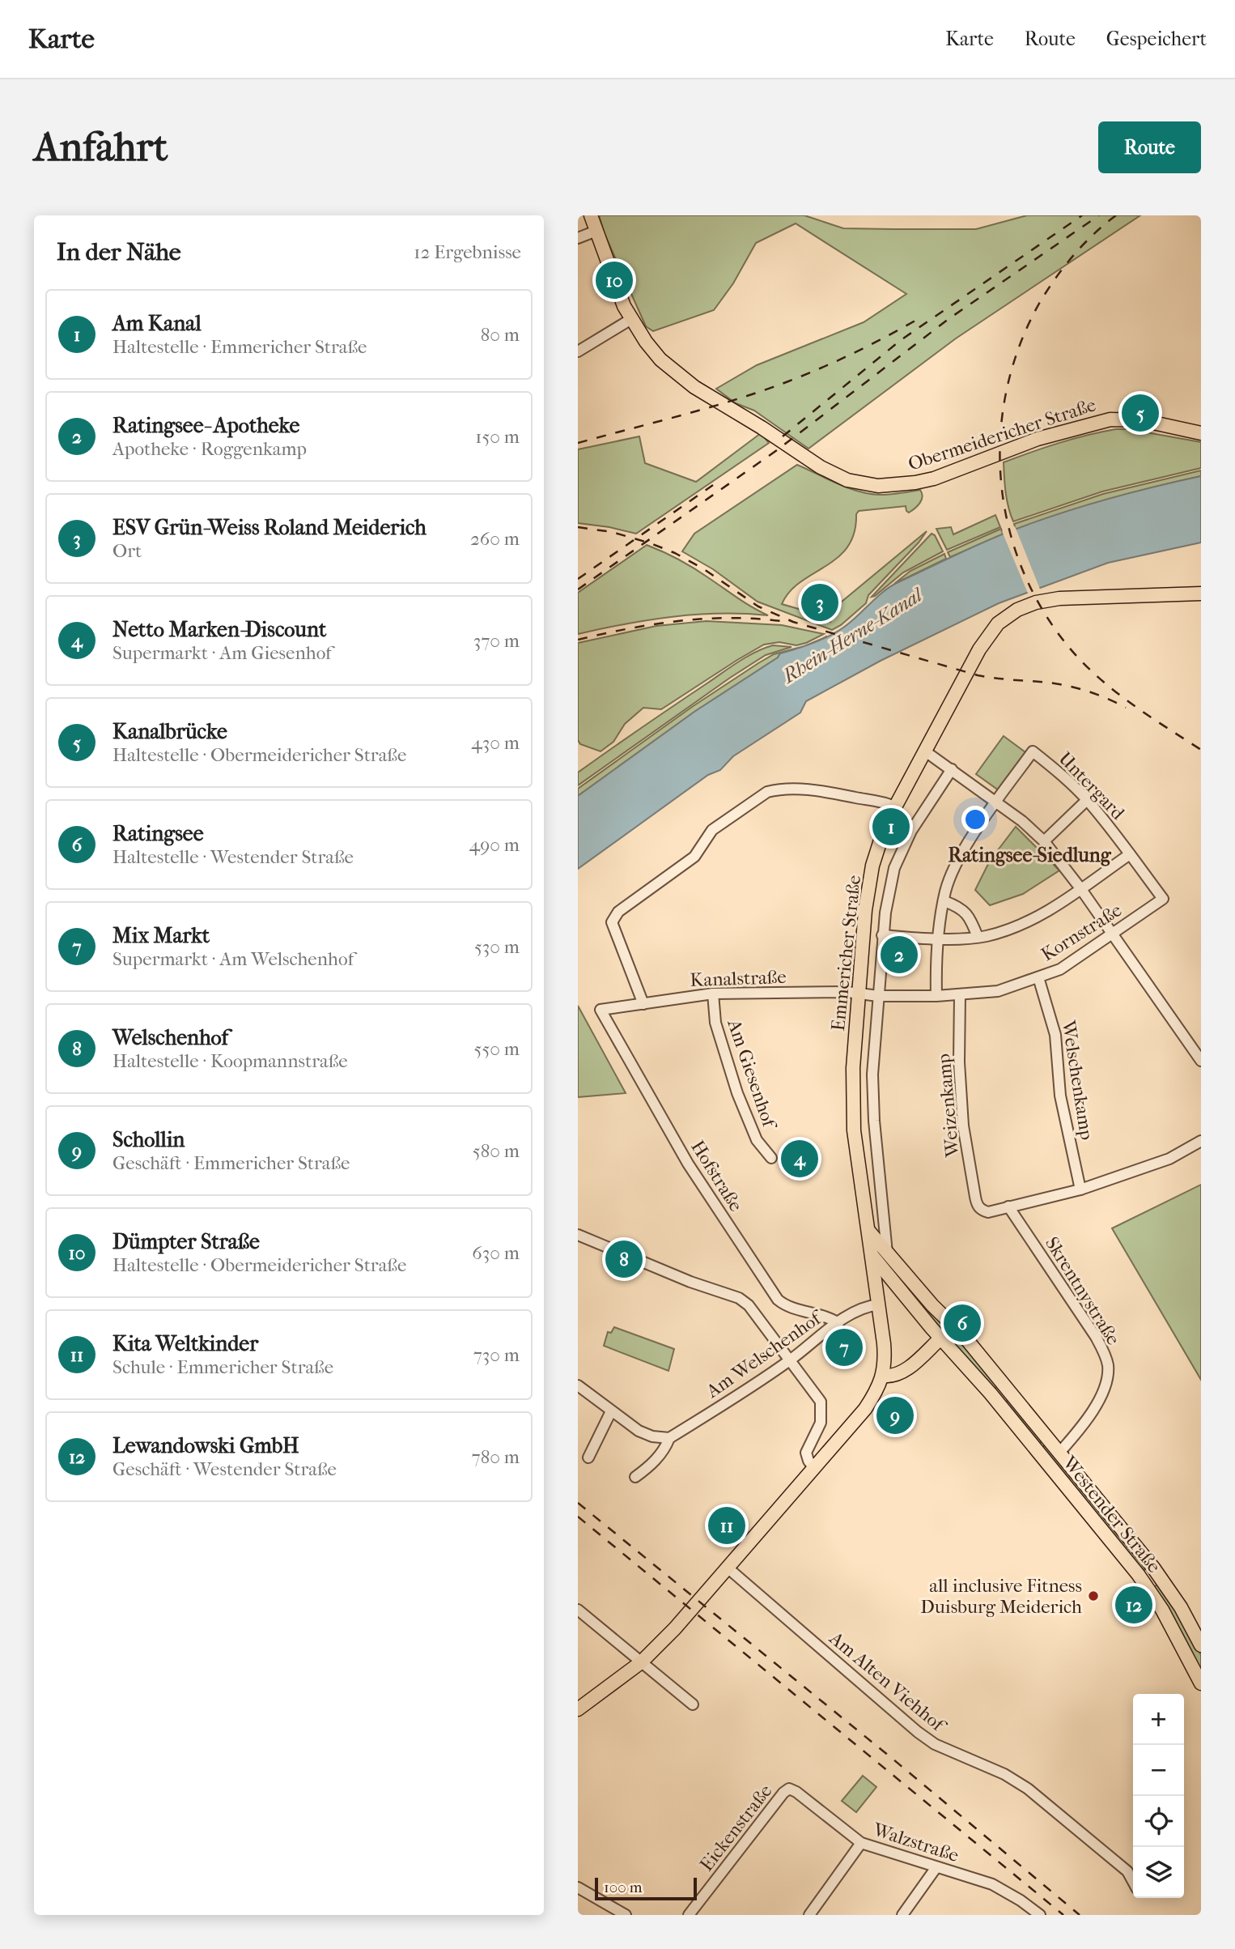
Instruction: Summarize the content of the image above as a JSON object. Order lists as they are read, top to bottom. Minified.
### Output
{"streets":{"main road":["Obermeidericher Straße","Emmericher Straße","Westender Straße"],"street":["Untergard","Kornstraße","Kanalstraße","Am Giesenhof","Welschenkamp","Weizenkamp","Hofstraße","Skrentnystraße","Am Welschenhof","Am Alten Viehhof","Eickenstraße","Walzstraße"]},"crossings":[["Untergard","Kornstraße"],["Kornstraße","Emmericher Straße"],["Kornstraße","Kanalstraße"],["Kornstraße","Welschenkamp"],["Kornstraße","Weizenkamp"],["Emmericher Straße","Kanalstraße"],["Emmericher Straße","Am Welschenhof"],["Emmericher Straße","Westender Straße"],["Emmericher Straße","Am Alten Viehhof"],["Kanalstraße","Am Giesenhof"],["Kanalstraße","Hofstraße"],["Weizenkamp","Skrentnystraße"],["Hofstraße","Am Welschenhof"],["Skrentnystraße","Westender Straße"],["Eickenstraße","Walzstraße"]],"districts":["Ratingsee-Siedlung"],"water":["Rhein-Herne-Kanal"],"places":["all inclusive Fitness Duisburg Meiderich"],"scale_bar":"100 m","page":{"header":"Karte","nav":["Karte","Route","Gespeichert"],"buttons":"Route","title":"Anfahrt","heading":["In der Nähe","12 Ergebnisse"],"pins":["10","5","3","1","2","4","8","6","7","9","11","12"],"list":[{"mark":"1","name":"Am Kanal","note":"Haltestelle · Emmericher Straße","value":"80 m"},{"mark":"2","name":"Ratingsee- Apotheke","note":"Apotheke · Roggenkamp","value":"150 m"},{"mark":"3","name":"ESV Grün-Weiss Roland Meiderich","note":"Ort","value":"260 m"},{"mark":"4","name":"Netto Marken-Discount","note":"Supermarkt · Am Giesenhof","value":"370 m"},{"mark":"5","name":"Kanalbrücke","note":"Haltestelle · Obermeidericher Straße","value":"430 m"},{"mark":"6","name":"Ratingsee","note":"Haltestelle · Westender Straße","value":"490 m"},{"mark":"7","name":"Mix Markt","note":"Supermarkt · Am Welschenhof","value":"530 m"},{"mark":"8","name":"Welschenhof","note":"Haltestelle · Koopmannstraße","value":"550 m"},{"mark":"9","name":"Schollin","note":"Geschäft · Emmericher Straße","value":"580 m"},{"mark":"10","name":"Dümpter Straße","note":"Haltestelle · Obermeidericher Straße","value":"630 m"},{"mark":"11","name":"Kita Weltkinder","note":"Schule · Emmericher Straße","value":"730 m"},{"mark":"12","name":"Lewandowski GmbH","note":"Geschäft · Westender Straße","value":"780 m"}],"map_buttons":["+","−"],"scale":"100 m"}}
